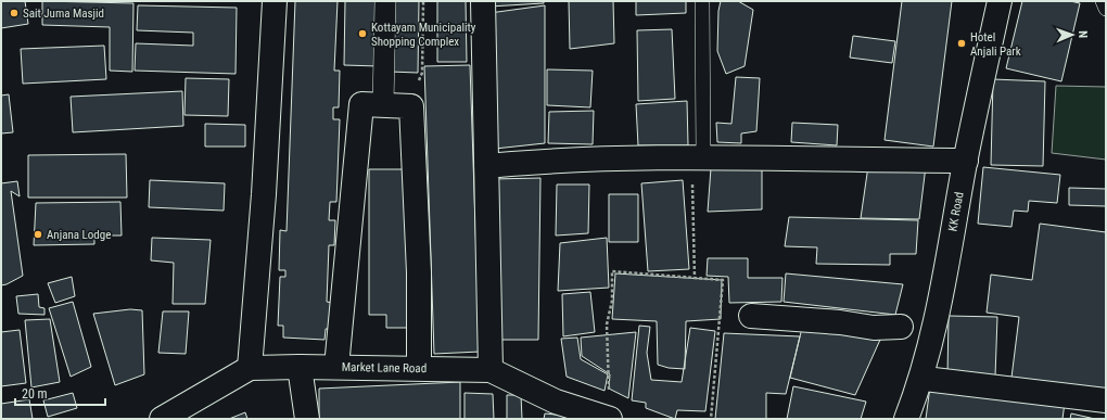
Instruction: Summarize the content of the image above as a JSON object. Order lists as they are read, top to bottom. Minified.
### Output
{"streets":{"street":["KK Road","Market Lane Road"]},"places":["Sait Juma Masjid","Kottayam Municipality Shopping Complex","Hotel Anjali Park","Anjana Lodge"],"scale_bar":"20 m","north":"right"}
